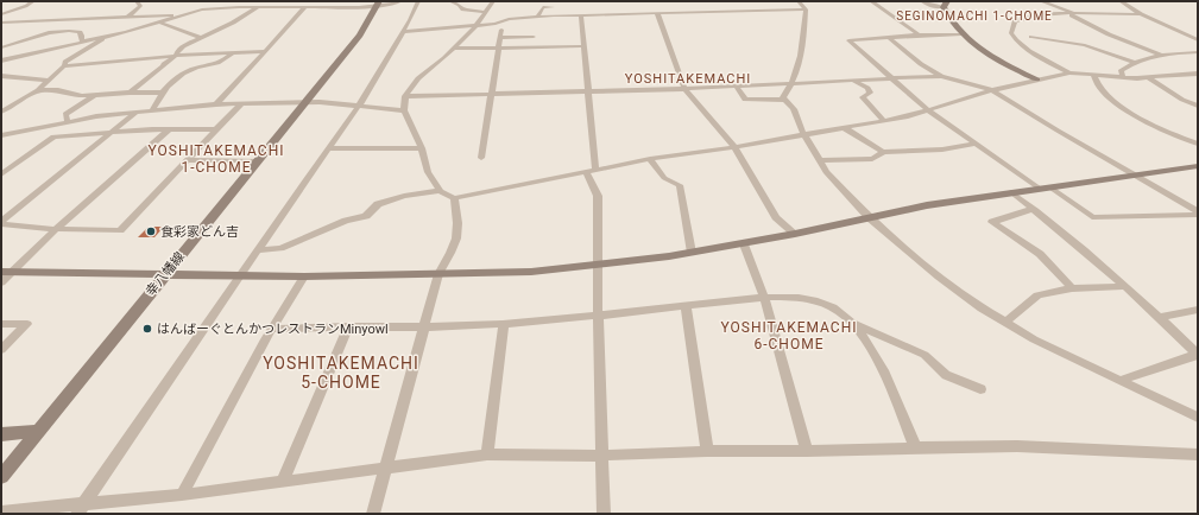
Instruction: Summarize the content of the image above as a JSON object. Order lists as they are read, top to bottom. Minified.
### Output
{"streets":{"street":["幸八幡線"]},"districts":["SEGINOMACHI 1-CHOME","YOSHITAKEMACHI","YOSHITAKEMACHI 1-CHOME","YOSHITAKEMACHI 6-CHOME","YOSHITAKEMACHI 5-CHOME"],"places":["食彩家どん吉","はんばーぐとんかつレストランMinyowl"]}
